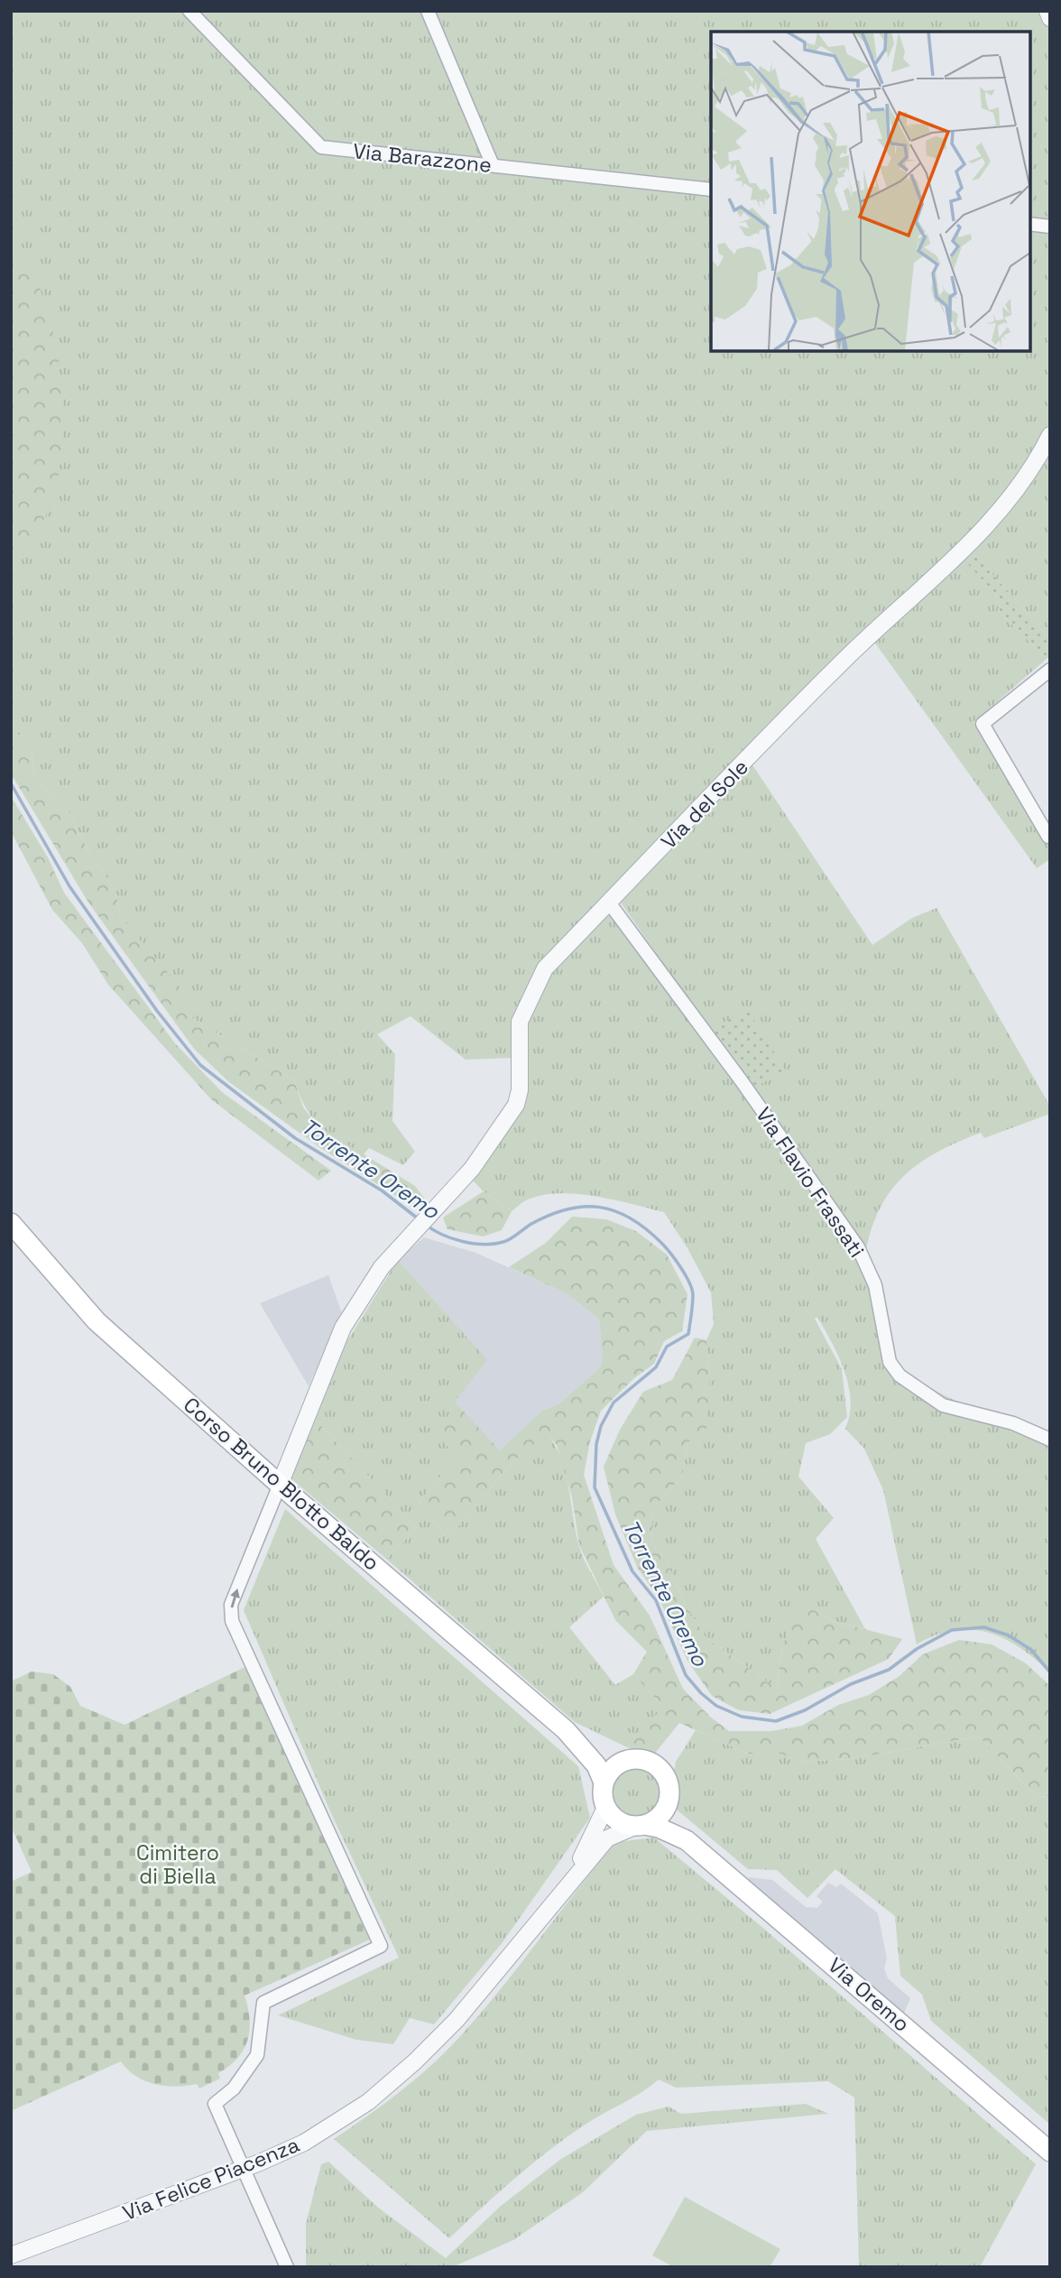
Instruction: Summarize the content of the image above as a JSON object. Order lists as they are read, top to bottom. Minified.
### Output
{"streets":{"main road":["Corso Bruno Blotto Baldo","Via Oremo"],"street":["Via Barazzone","Via del Sole","Via Flavio Frassati","Via Felice Piacenza"]},"crossings":[["Via del Sole","Via Flavio Frassati"],["Via del Sole","Corso Bruno Blotto Baldo"],["Corso Bruno Blotto Baldo","Via Oremo"],["Corso Bruno Blotto Baldo","Via Felice Piacenza"],["Via Oremo","Via Felice Piacenza"]],"water":["Torrente Oremo"],"parks":["Cimitero di Biella"]}
